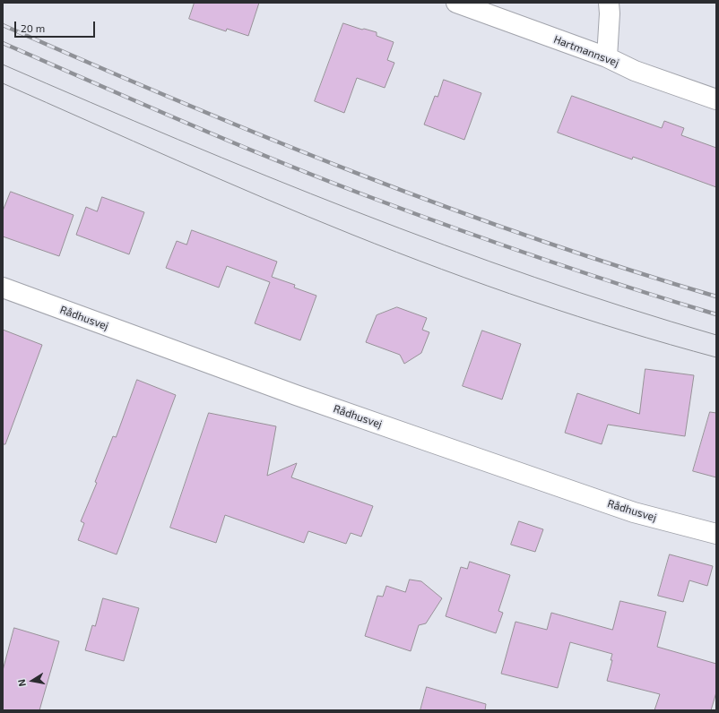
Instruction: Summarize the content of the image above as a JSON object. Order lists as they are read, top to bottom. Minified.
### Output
{"streets":{"street":["Hartmannsvej","Rådhusvej"]},"scale_bar":"20 m","north":"left"}
